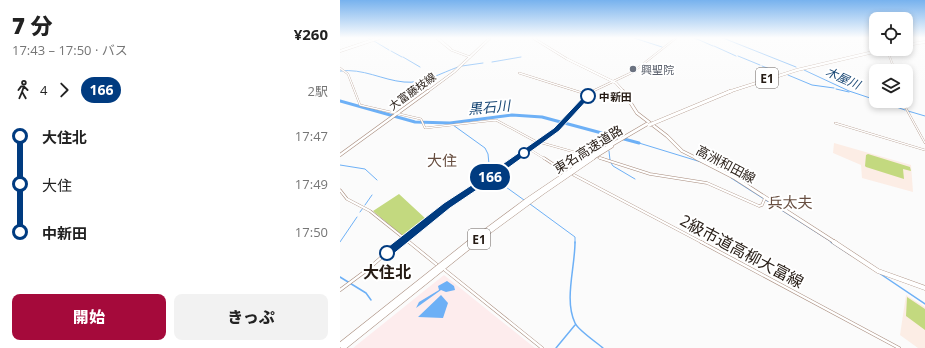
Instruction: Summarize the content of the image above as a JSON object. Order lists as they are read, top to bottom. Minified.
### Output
{"streets":{"highway":["E1","東名高速道路"],"main road":["大富藤枝線","高洲和田線"],"street":["2級市道高柳大富線"]},"districts":["大住","兵太夫"],"water":["木屋川","黒石川"],"places":["興聖院","中新田","大住北"],"lines":["bus line 166"],"page":{"heading":["7 分","17:43 – 17:50 · バス","¥260"],"on_map":"166","legs":["4","166","2駅"],"list":[{"name":"大住北","value":"17:47"},{"name":"大住","value":"17:49"},{"name":"中新田","value":"17:50"}],"buttons":["開始","きっぷ"]}}
